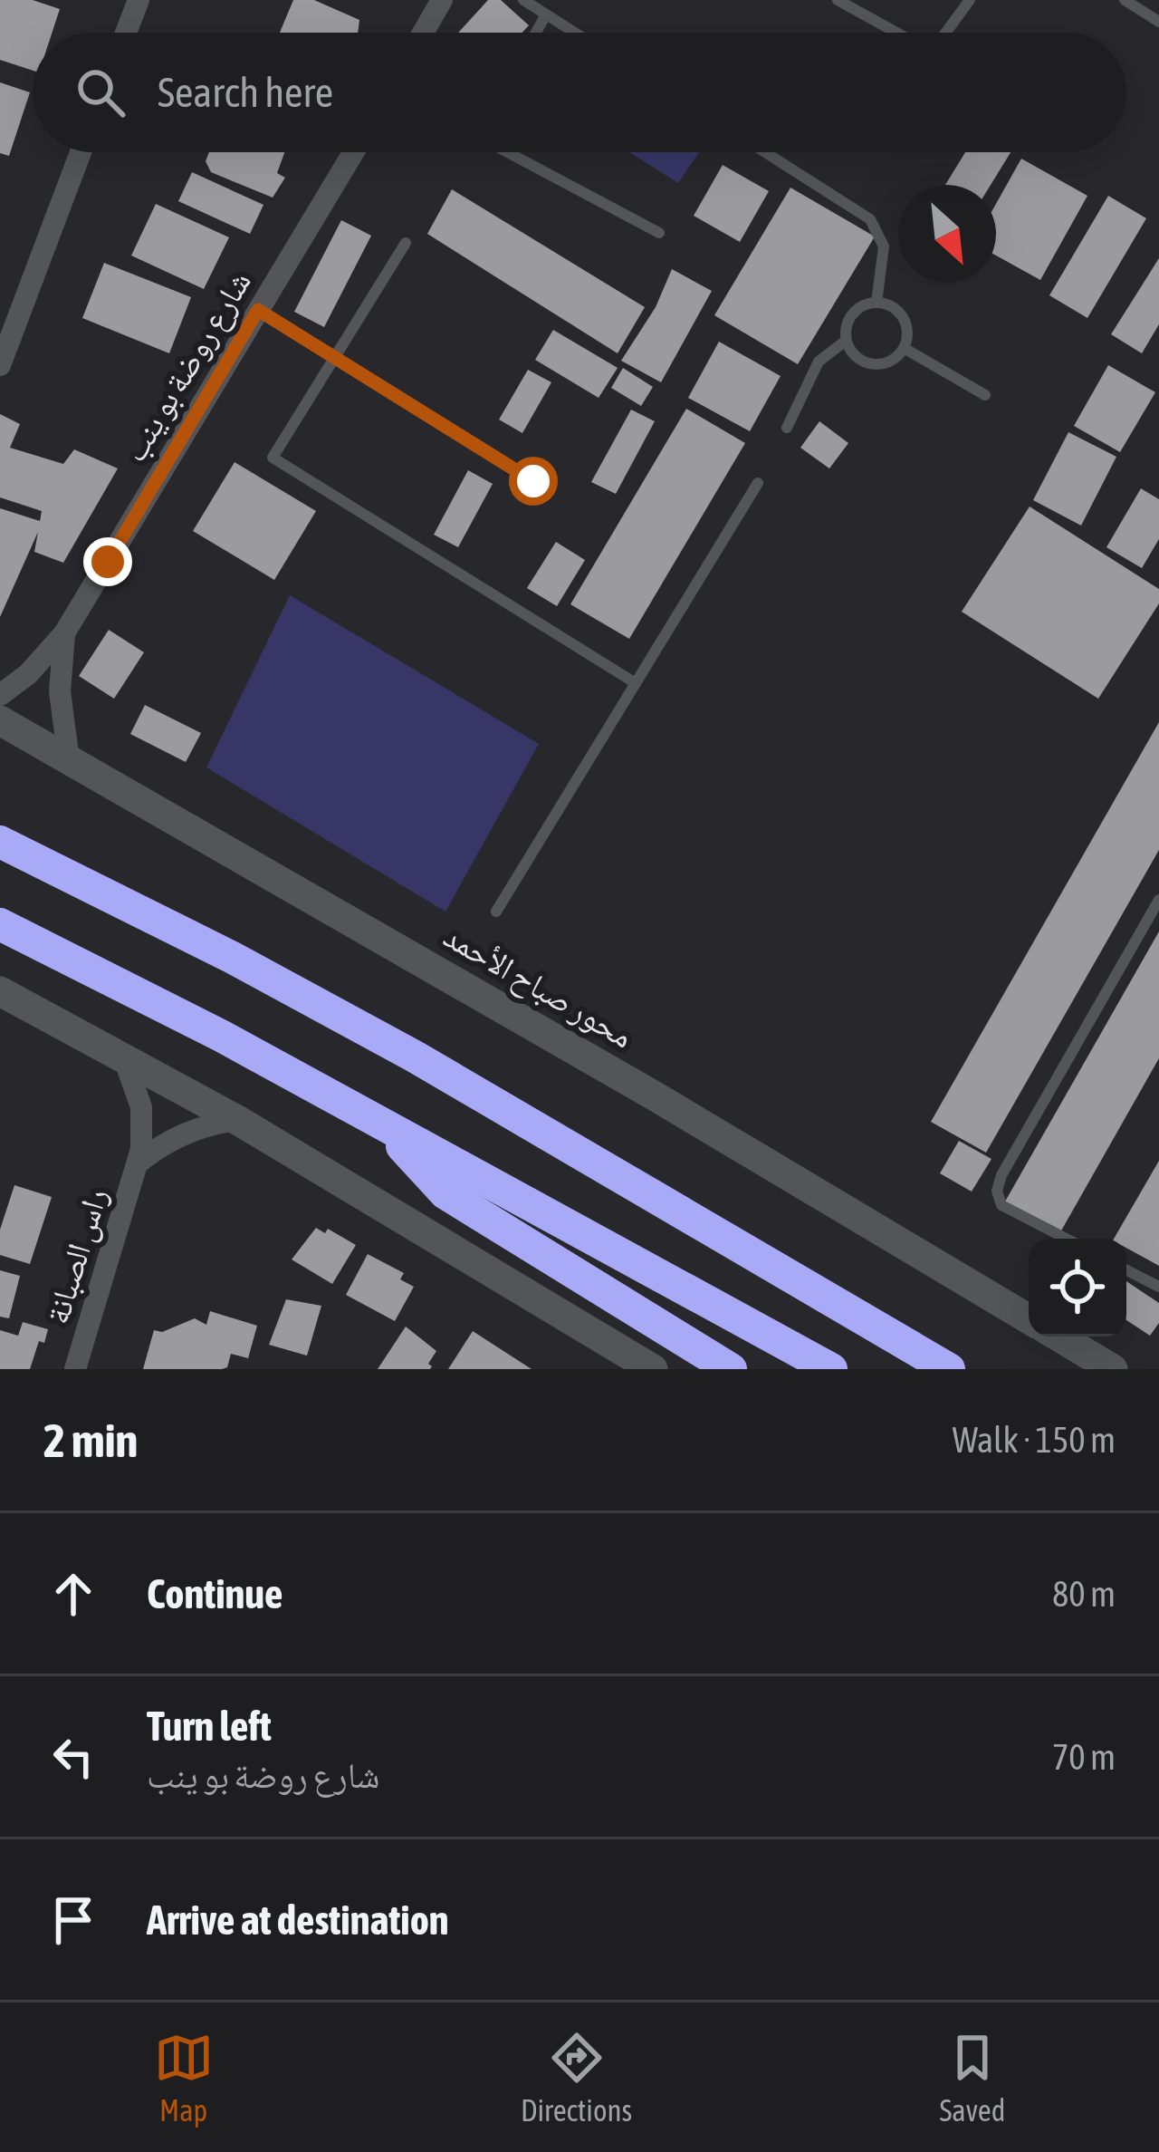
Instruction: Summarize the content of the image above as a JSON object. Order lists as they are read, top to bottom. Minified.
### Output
{"streets":{"street":["شارع روضة بو ينب","محور صباح الأحمد","راس الصبانة"]},"crossings":[["شارع روضة بو ينب","محور صباح الأحمد"]],"north":"bottom right","page":{"search":"Search here","heading":["2 min","Walk · 150 m"],"list":[["Continue","80 m"],["Turn left","شارع روضة بو ينب","70 m"],"Arrive at destination"],"nav":["Map","Directions","Saved"]}}
